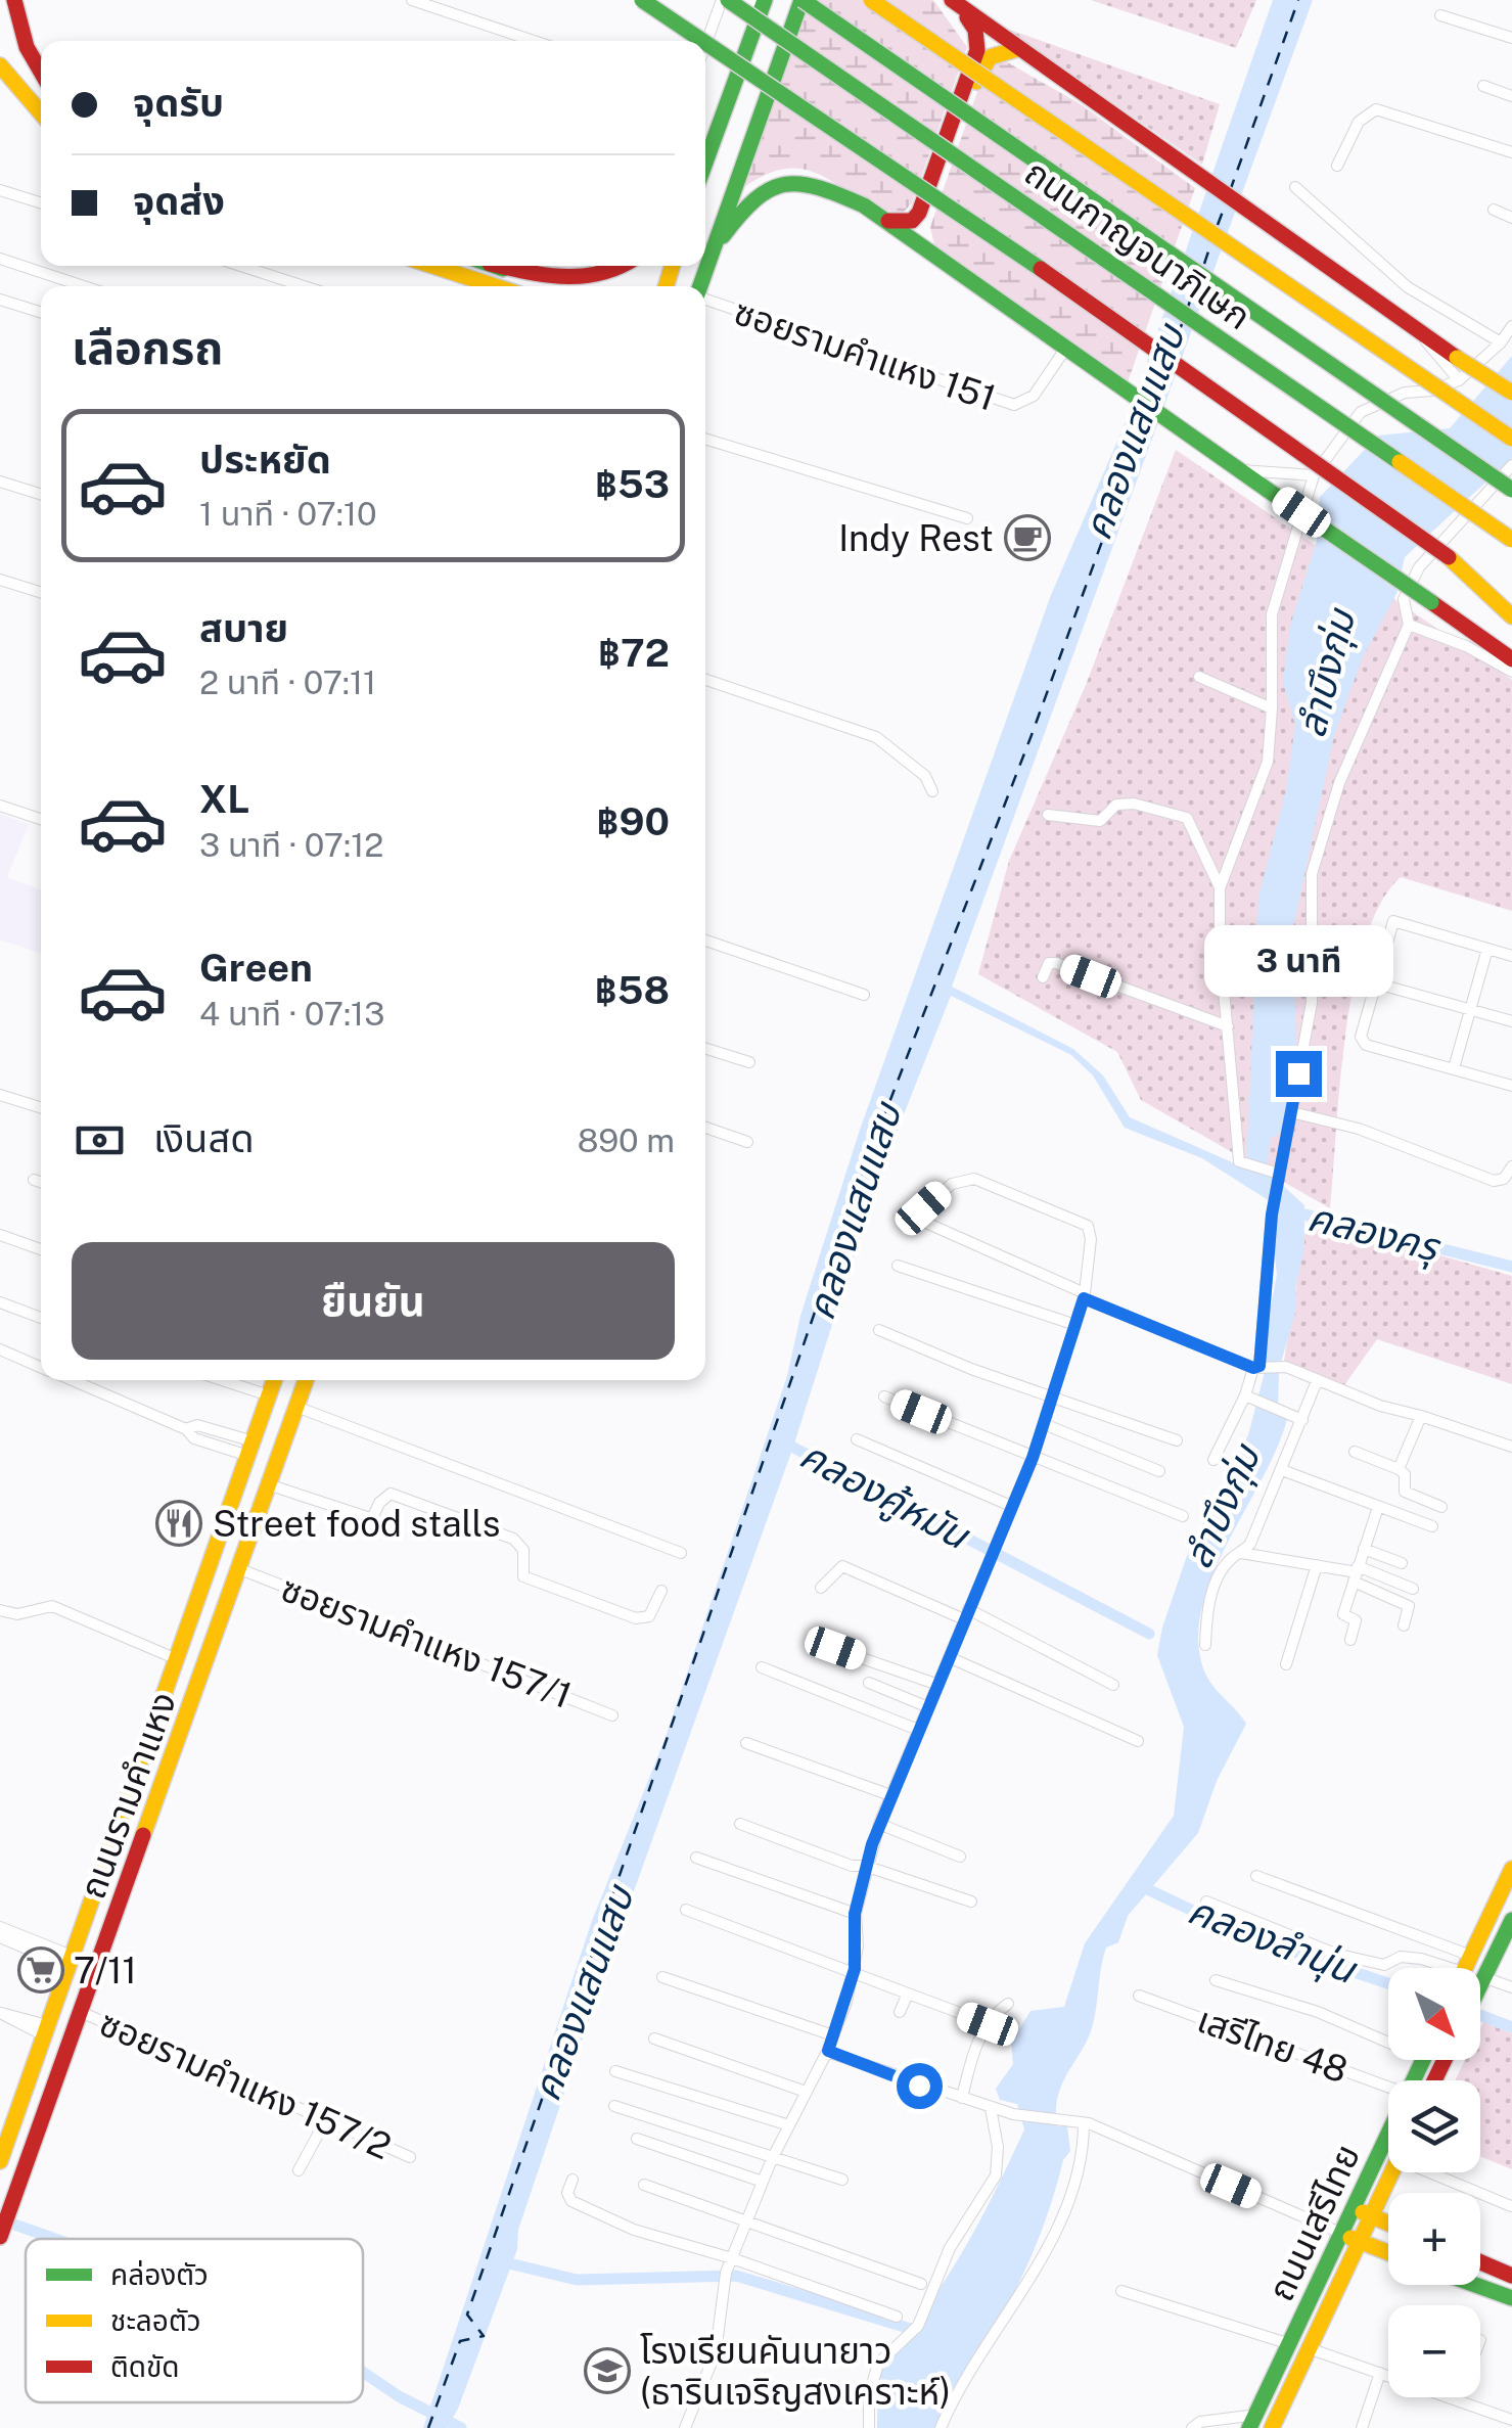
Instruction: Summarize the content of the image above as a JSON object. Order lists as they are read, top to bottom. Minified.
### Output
{"streets":{"main road":["ถนนกาญจนาภิเษก","ถนนรามคำแหง","ถนนเสรีไทย"],"street":["ซอยรามคำแหง 151","ซอยรามคำแหง 157/1","เสรีไทย 48","ซอยรามคำแหง 157/2"]},"crossings":[["ซอยรามคำแหง 157/1","ถนนรามคำแหง"],["ถนนรามคำแหง","ซอยรามคำแหง 157/2"]],"water":["คลองแสนแสบ","ลำบึงกุ่ม","คลองครุ","คลองคู้หมัน","คลองลำนุ่น"],"places":{"cafe":["Indy Rest"],"restaurant":["Street food stalls"],"supermarket":["7/11"],"school or university":["โรงเรียนคันนายาว (ธารินเจริญสงเคราะห์)"]},"legend":["คล่องตัว","ชะลอตัว","ติดขัด"],"north":"bottom right","page":{"banner":["จุดรับ","จุดส่ง"],"heading":"เลือกรถ","list":[{"name":"ประหยัด","note":"1 นาที · 07:10","value":"฿53"},{"name":"สบาย","note":"2 นาที · 07:11","value":"฿72"},{"name":"XL","note":"3 นาที · 07:12","value":"฿90"},{"name":"Green","note":"4 นาที · 07:13","value":"฿58"}],"bubble":"3 นาที","pay":["เงินสด","890 m"],"buttons":"ยืนยัน","map_buttons":["+","−"]}}
